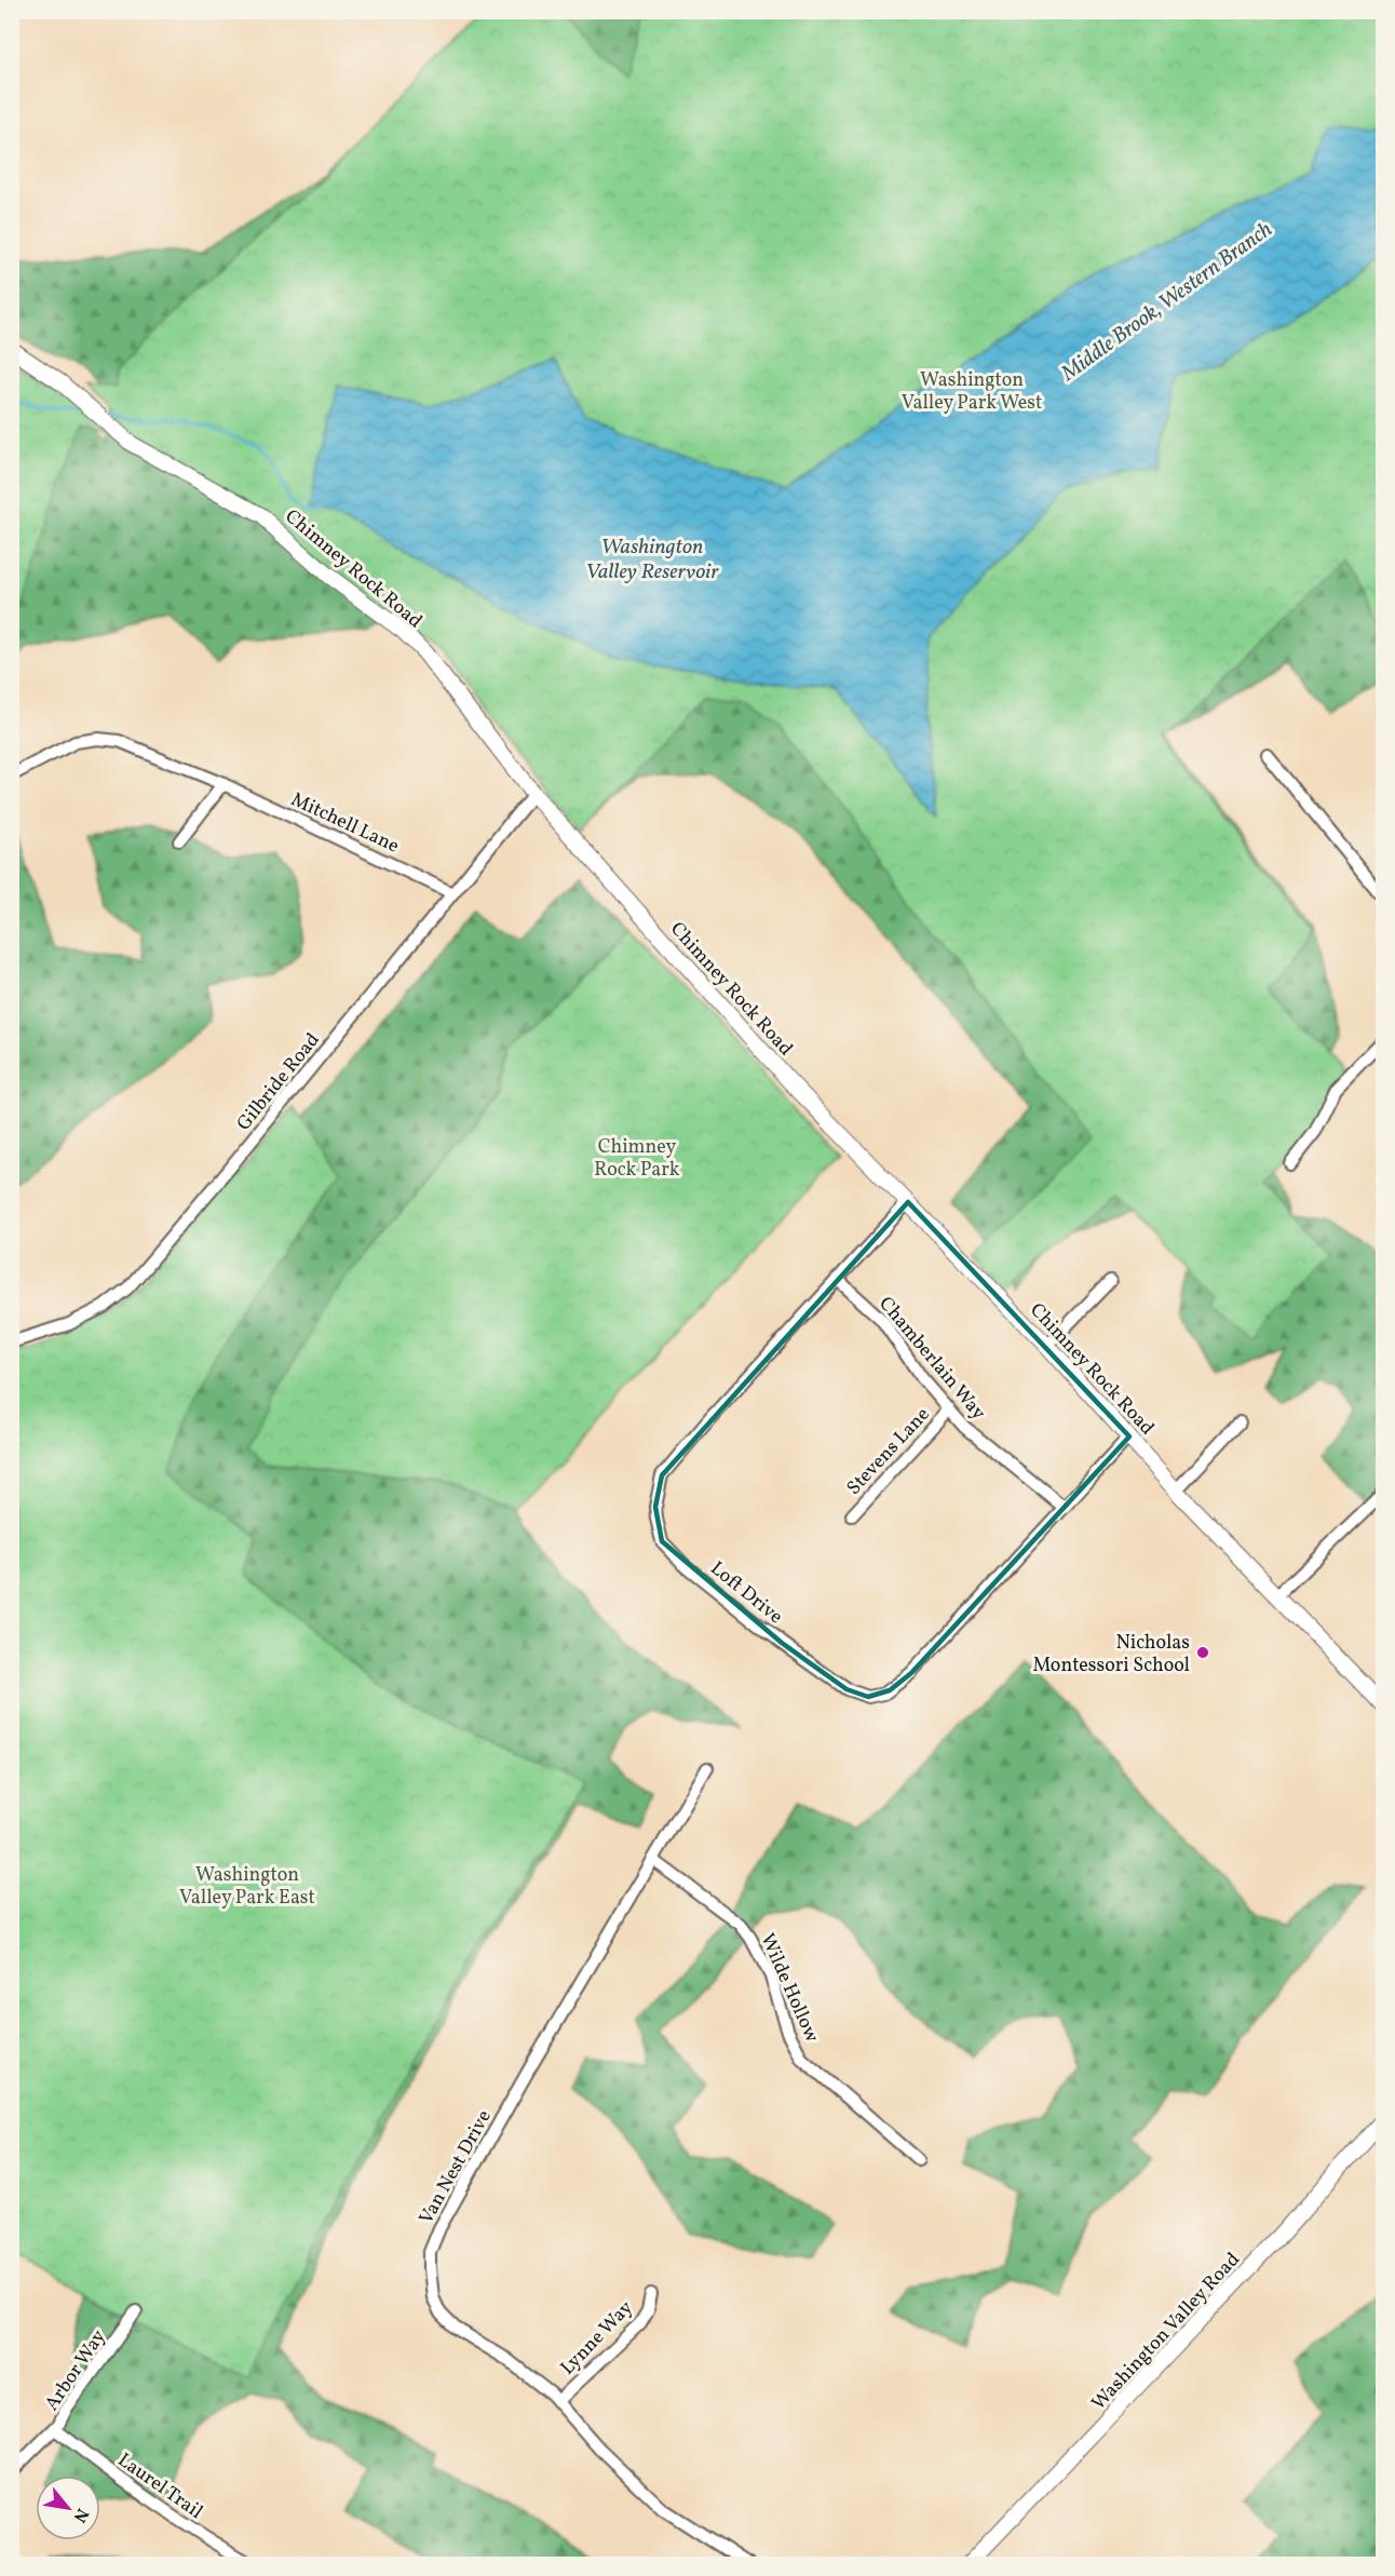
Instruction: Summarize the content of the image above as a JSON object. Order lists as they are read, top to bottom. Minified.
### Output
{"streets":{"street":["Chimney Rock Road","Mitchell Lane","Gilbride Road","Chamberlain Way","Stevens Lane","Loft Drive","Wilde Hollow","Van Nest Drive","Washington Valley Road","Lynne Way","Arbor Way","Laurel Trail"]},"crossings":[["Chimney Rock Road","Gilbride Road"],["Chimney Rock Road","Loft Drive"],["Mitchell Lane","Gilbride Road"],["Chamberlain Way","Stevens Lane"],["Chamberlain Way","Loft Drive"],["Wilde Hollow","Van Nest Drive"],["Van Nest Drive","Lynne Way"],["Arbor Way","Laurel Trail"]],"water":["Middle Brook, Western Branch","Washington Valley Reservoir"],"parks":["Washington Valley Park West","Chimney Rock Park","Washington Valley Park East"],"places":["Nicholas Montessori School"],"north":"bottom right"}
